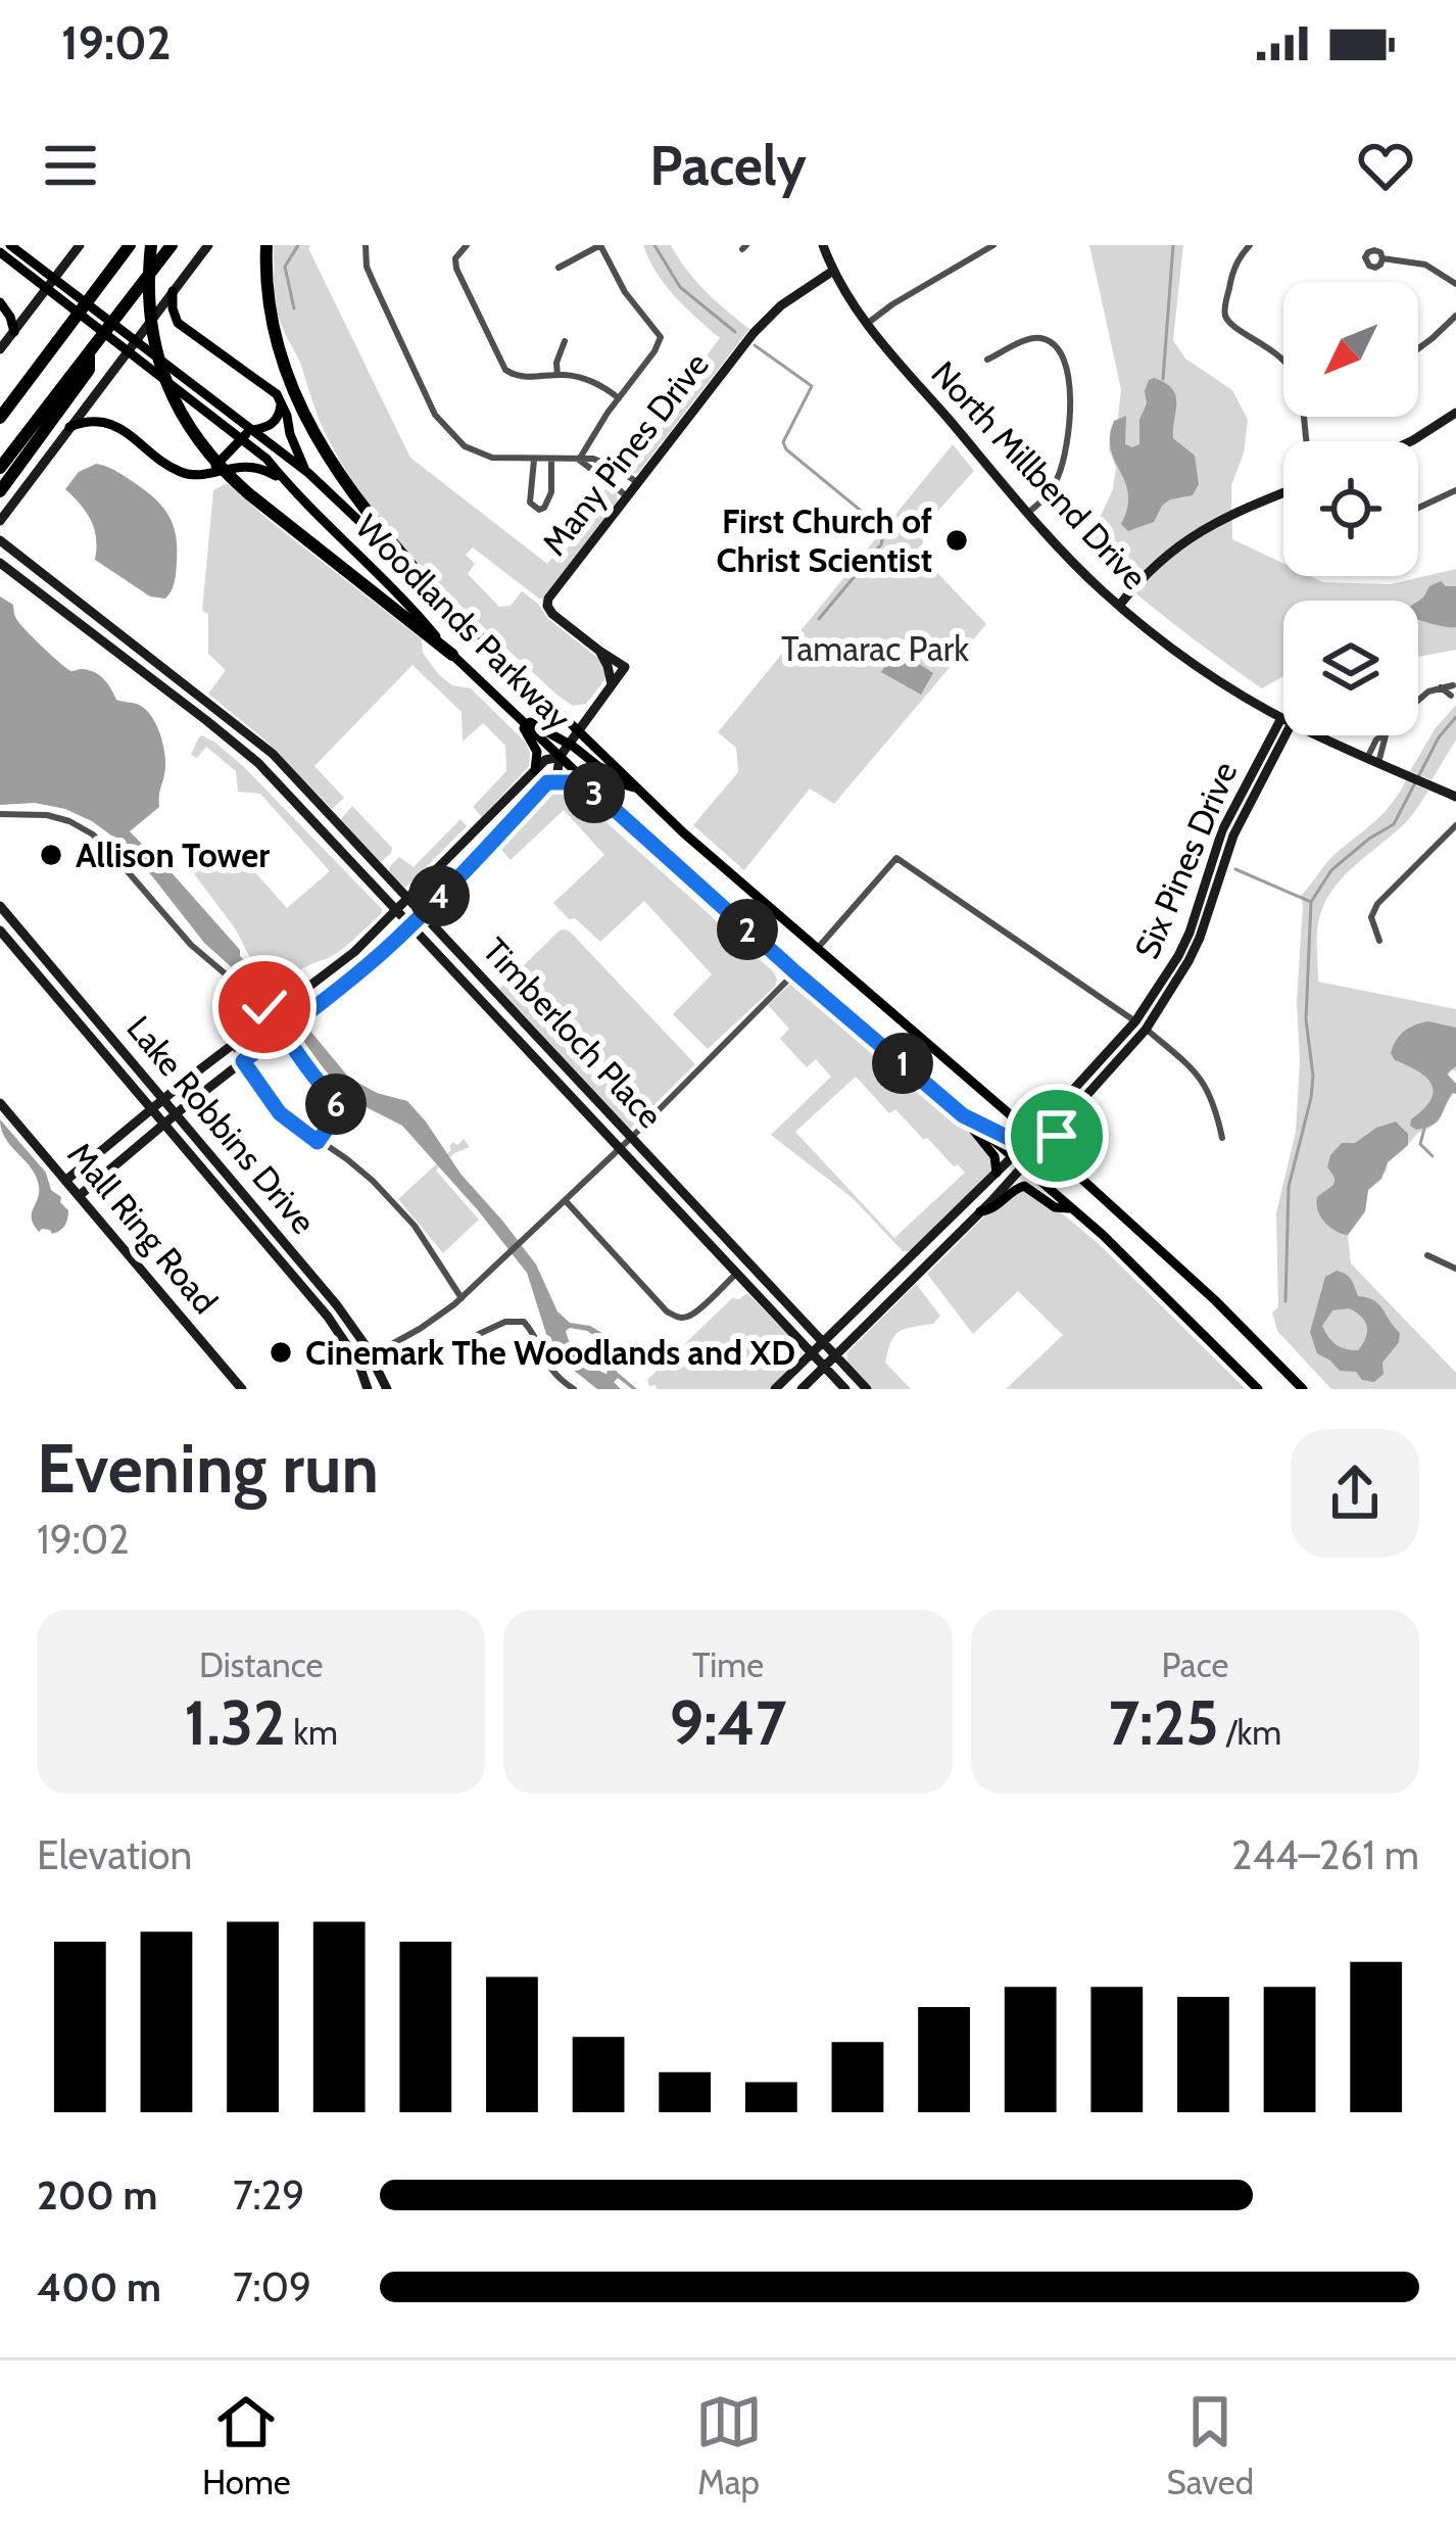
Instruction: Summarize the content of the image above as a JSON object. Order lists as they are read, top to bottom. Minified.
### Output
{"streets":{"main road":["Woodlands Parkway"],"street":["Many Pines Drive","North Millbend Drive","Six Pines Drive","Timberloch Place","Lake Robbins Drive","Mall Ring Road"]},"crossings":[["Many Pines Drive","North Millbend Drive"],["Many Pines Drive","Woodlands Parkway"],["Woodlands Parkway","Six Pines Drive"],["Six Pines Drive","Timberloch Place"]],"parks":["Tamarac Park"],"places":["First Church of Christ Scientist","Allison Tower","Cinemark The Woodlands and XD"],"north":"bottom left","page":{"status":"19:02","header":"Pacely","pins":["3","4","2","1","6"],"heading":["Evening run","19:02"],"stats":[["Distance","1.32 km"],["Time","9:47"],["Pace","7:25 /km"]],"chart":["Elevation","244–261 m"],"list":[{"name":"200 m","note":"7:29"},{"name":"400 m","note":"7:09"}],"tabs":["Home","Map","Saved"]}}
